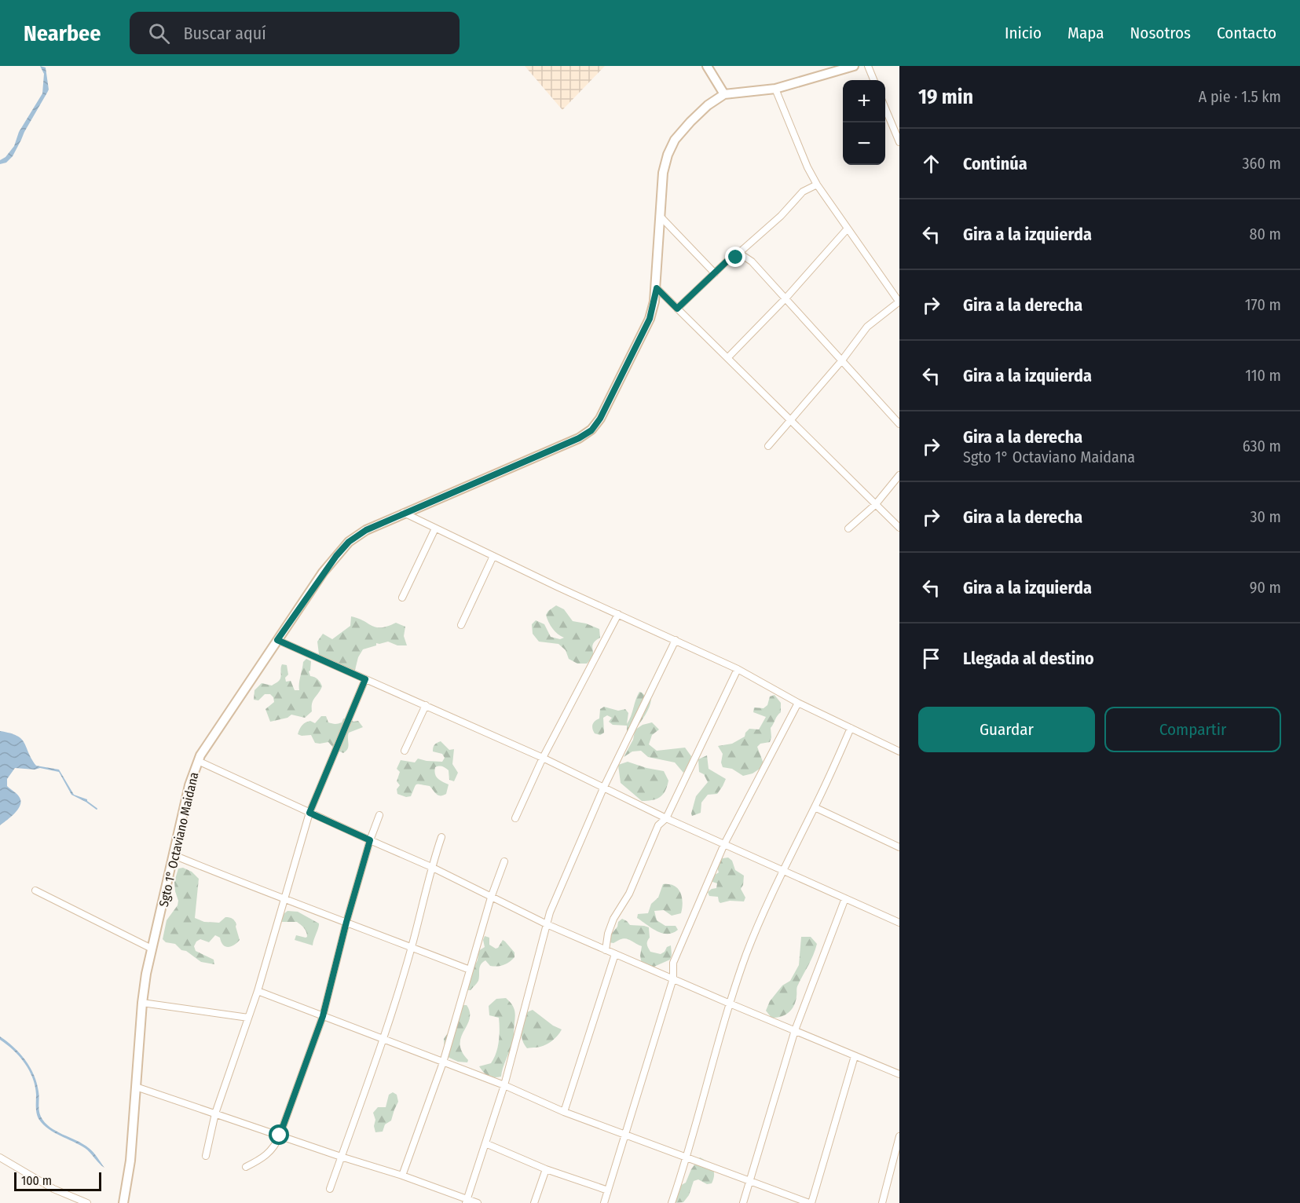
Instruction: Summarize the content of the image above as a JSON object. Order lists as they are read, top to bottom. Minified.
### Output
{"streets":{"main road":["Sgto 1° Octaviano Maidana"]},"scale_bar":"100 m","page":{"header":"Nearbee","search":"Buscar aquí","nav":["Inicio","Mapa","Nosotros","Contacto"],"heading":["19 min","A pie · 1.5 km"],"map_buttons":["+","−"],"list":[["Continúa","360 m"],["Gira a la izquierda","80 m"],["Gira a la derecha","170 m"],["Gira a la izquierda","110 m"],["Gira a la derecha","Sgto 1° Octaviano Maidana","630 m"],["Gira a la derecha","30 m"],["Gira a la izquierda","90 m"],"Llegada al destino"],"buttons":["Guardar","Compartir"],"scale":"100 m"}}
